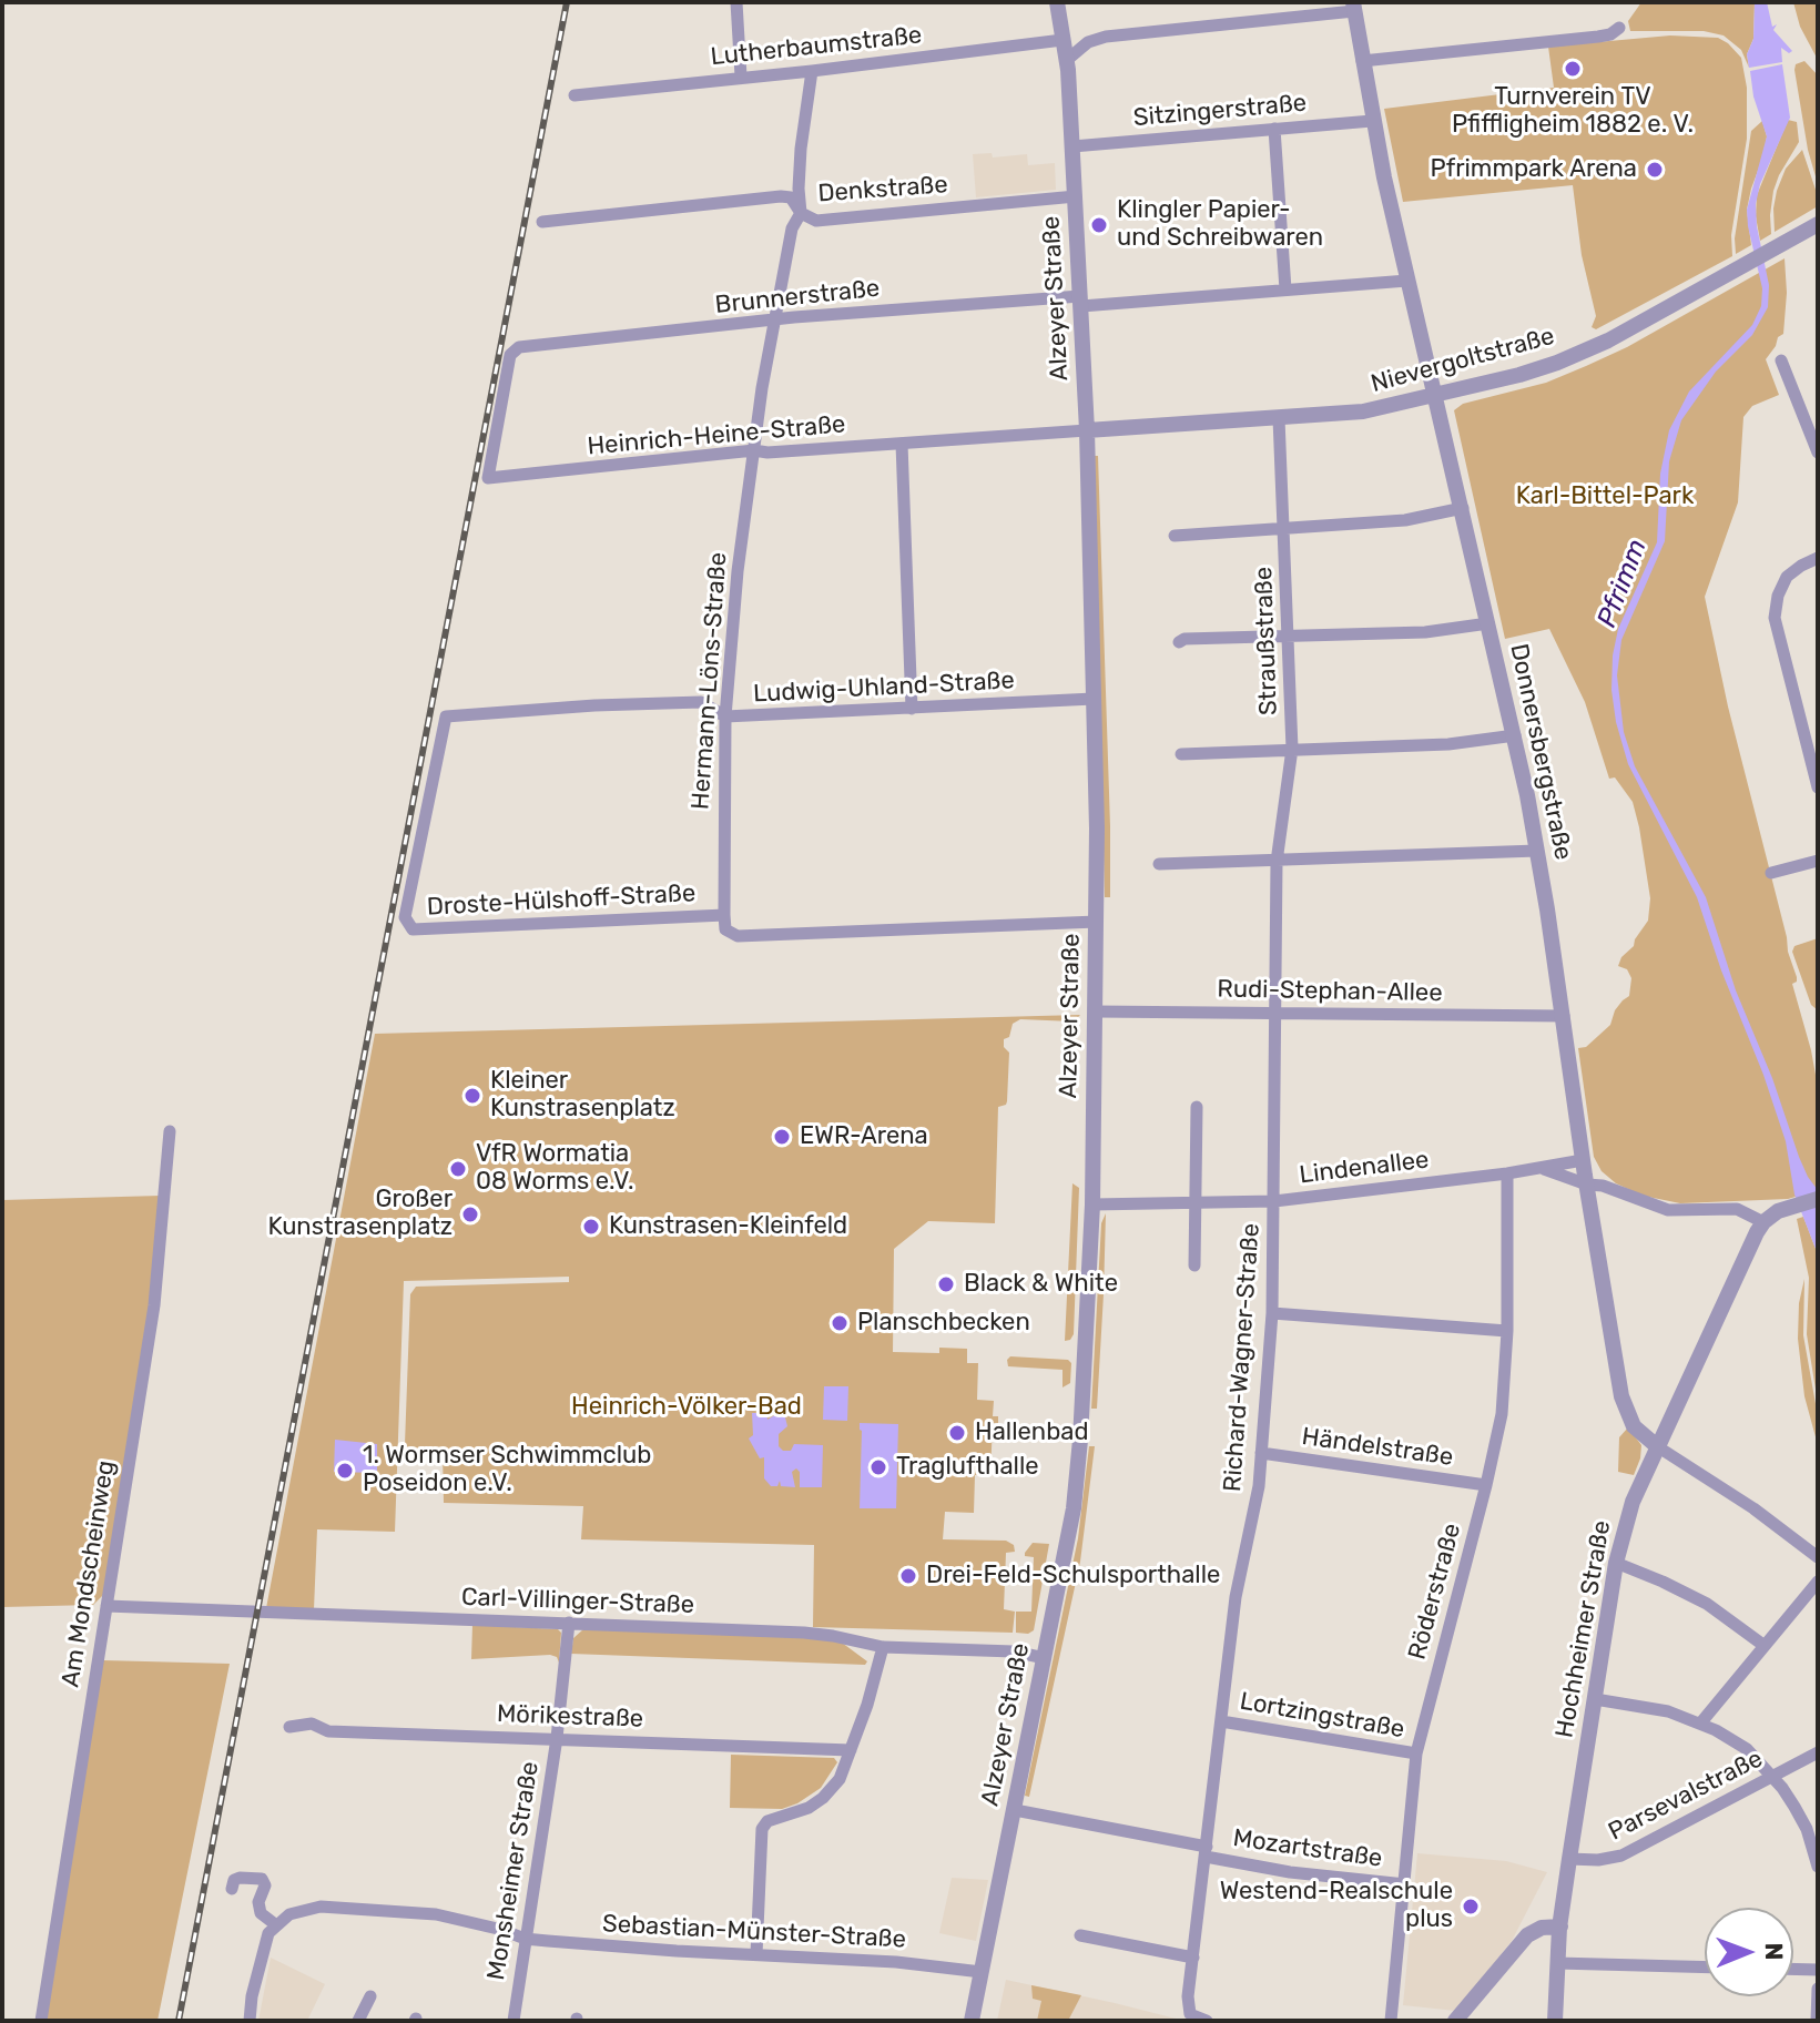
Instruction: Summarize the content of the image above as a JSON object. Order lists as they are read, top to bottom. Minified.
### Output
{"streets":{"street":["Lutherbaumstraße","Sitzingerstraße","Denkstraße","Brunnerstraße","Alzeyer Straße","Nievergoltstraße","Heinrich-Heine-Straße","Straußstraße","Hermann-Löns-Straße","Ludwig-Uhland-Straße","Donnersbergstraße","Droste-Hülshoff-Straße","Rudi-Stephan-Allee","Lindenallee","Richard-Wagner-Straße","Händelstraße","Am Mondscheinweg","Röderstraße","Carl-Villinger-Straße","Hochheimer Straße","Lortzingstraße","Mörikestraße","Parsevalstraße","Mozartstraße","Monsheimer Straße","Sebastian-Münster-Straße"]},"crossings":[["Lutherbaumstraße","Alzeyer Straße"],["Lutherbaumstraße","Hermann-Löns-Straße"],["Sitzingerstraße","Alzeyer Straße"],["Sitzingerstraße","Donnersbergstraße"],["Denkstraße","Alzeyer Straße"],["Denkstraße","Hermann-Löns-Straße"],["Brunnerstraße","Alzeyer Straße"],["Brunnerstraße","Heinrich-Heine-Straße"],["Brunnerstraße","Hermann-Löns-Straße"],["Brunnerstraße","Donnersbergstraße"],["Alzeyer Straße","Nievergoltstraße"],["Alzeyer Straße","Heinrich-Heine-Straße"],["Alzeyer Straße","Ludwig-Uhland-Straße"],["Alzeyer Straße","Droste-Hülshoff-Straße"],["Alzeyer Straße","Rudi-Stephan-Allee"],["Alzeyer Straße","Lindenallee"],["Alzeyer Straße","Carl-Villinger-Straße"],["Alzeyer Straße","Mozartstraße"],["Alzeyer Straße","Sebastian-Münster-Straße"],["Nievergoltstraße","Heinrich-Heine-Straße"],["Nievergoltstraße","Straußstraße"],["Nievergoltstraße","Donnersbergstraße"],["Heinrich-Heine-Straße","Hermann-Löns-Straße"],["Straußstraße","Richard-Wagner-Straße"],["Hermann-Löns-Straße","Ludwig-Uhland-Straße"],["Hermann-Löns-Straße","Droste-Hülshoff-Straße"],["Ludwig-Uhland-Straße","Droste-Hülshoff-Straße"],["Donnersbergstraße","Rudi-Stephan-Allee"],["Donnersbergstraße","Lindenallee"],["Donnersbergstraße","Hochheimer Straße"],["Rudi-Stephan-Allee","Richard-Wagner-Straße"],["Lindenallee","Richard-Wagner-Straße"],["Lindenallee","Röderstraße"],["Lindenallee","Hochheimer Straße"],["Richard-Wagner-Straße","Händelstraße"],["Richard-Wagner-Straße","Lortzingstraße"],["Richard-Wagner-Straße","Mozartstraße"],["Händelstraße","Röderstraße"],["Am Mondscheinweg","Carl-Villinger-Straße"],["Röderstraße","Lortzingstraße"],["Röderstraße","Mozartstraße"],["Carl-Villinger-Straße","Monsheimer Straße"],["Hochheimer Straße","Parsevalstraße"],["Mörikestraße","Monsheimer Straße"],["Monsheimer Straße","Sebastian-Münster-Straße"]],"water":["Pfrimm"],"parks":["Karl-Bittel-Park","Heinrich-Völker-Bad"],"places":["Turnverein TV Pfiffligheim 1882 e. V.","Pfrimmpark Arena","Klingler Papier- und Schreibwaren","Kleiner Kunstrasenplatz","EWR-Arena","VfR Wormatia 08 Worms e.V.","Großer Kunstrasenplatz","Kunstrasen-Kleinfeld","Black & White","Planschbecken","Hallenbad","Traglufthalle","1. Wormser Schwimmclub Poseidon e.V.","Drei-Feld-Schulsporthalle","Westend-Realschule plus"],"north":"right"}
